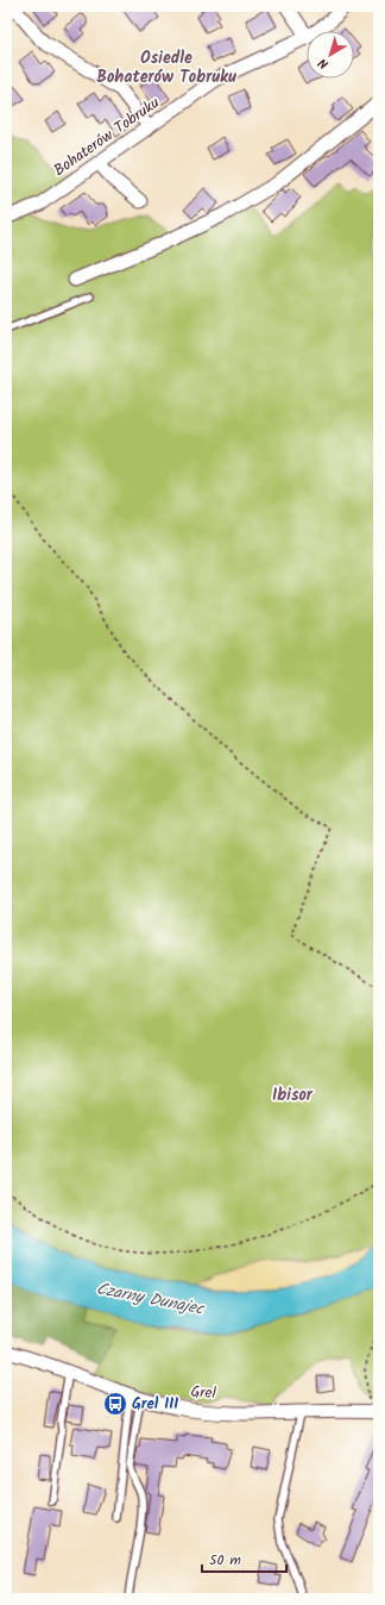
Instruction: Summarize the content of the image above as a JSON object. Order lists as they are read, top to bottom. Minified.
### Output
{"streets":{"street":["Bohaterów Tobruku","Grel"]},"districts":["Osiedle Bohaterów Tobruku","Ibisor"],"water":["Czarny Dunajec"],"places":{"bus stop":["Grel III"]},"scale_bar":"50 m","north":"bottom left"}
